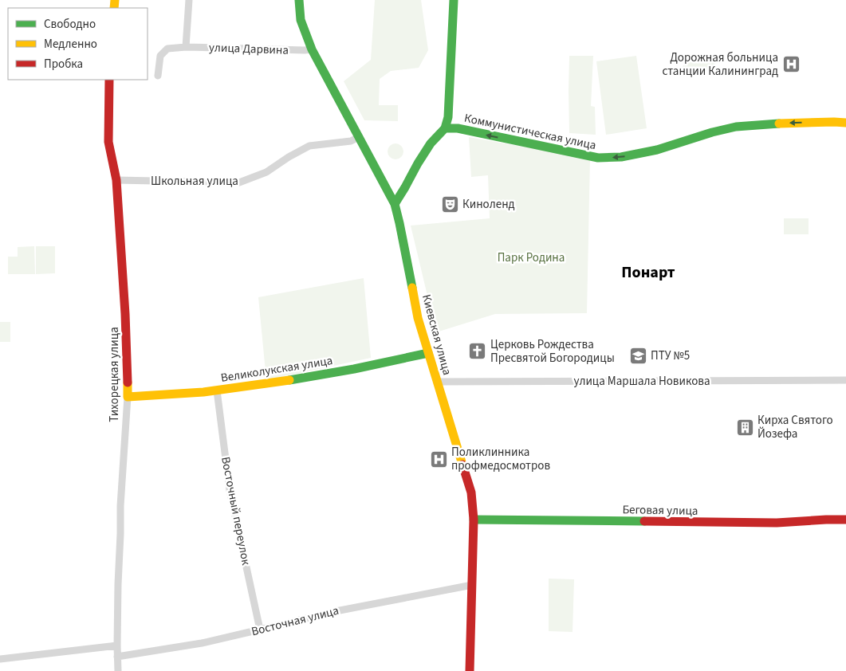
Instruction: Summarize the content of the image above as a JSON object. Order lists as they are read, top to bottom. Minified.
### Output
{"streets":{"main road":["Коммунистическая улица","Киевская улица","Великолукская улица","Тихорецкая улица","Беговая улица"],"street":["улица Дарвина","Школьная улица","улица Маршала Новикова","Восточный переулок","Восточная улица"]},"crossings":[["улица Дарвина","Киевская улица"],["Школьная улица","Киевская улица"],["Школьная улица","Тихорецкая улица"],["Киевская улица","Великолукская улица"],["Киевская улица","улица Маршала Новикова"],["Киевская улица","Беговая улица"],["Киевская улица","Восточная улица"],["Великолукская улица","Тихорецкая улица"],["Великолукская улица","Восточный переулок"],["Тихорецкая улица","Восточная улица"],["Восточный переулок","Восточная улица"]],"one_way":["Коммунистическая улица"],"districts":["Понарт"],"parks":["Парк Родина"],"places":{"hospital":["Дорожная больница станции Калининград","Поликлинника профмедосмотров"],"theatre":["Киноленд"],"church":["Церковь Рождества Пресвятой Богородицы"],"school or university":["ПТУ №5"],"building":["Кирха Святого Йозефа"]},"legend":["Свободно","Медленно","Пробка"]}
